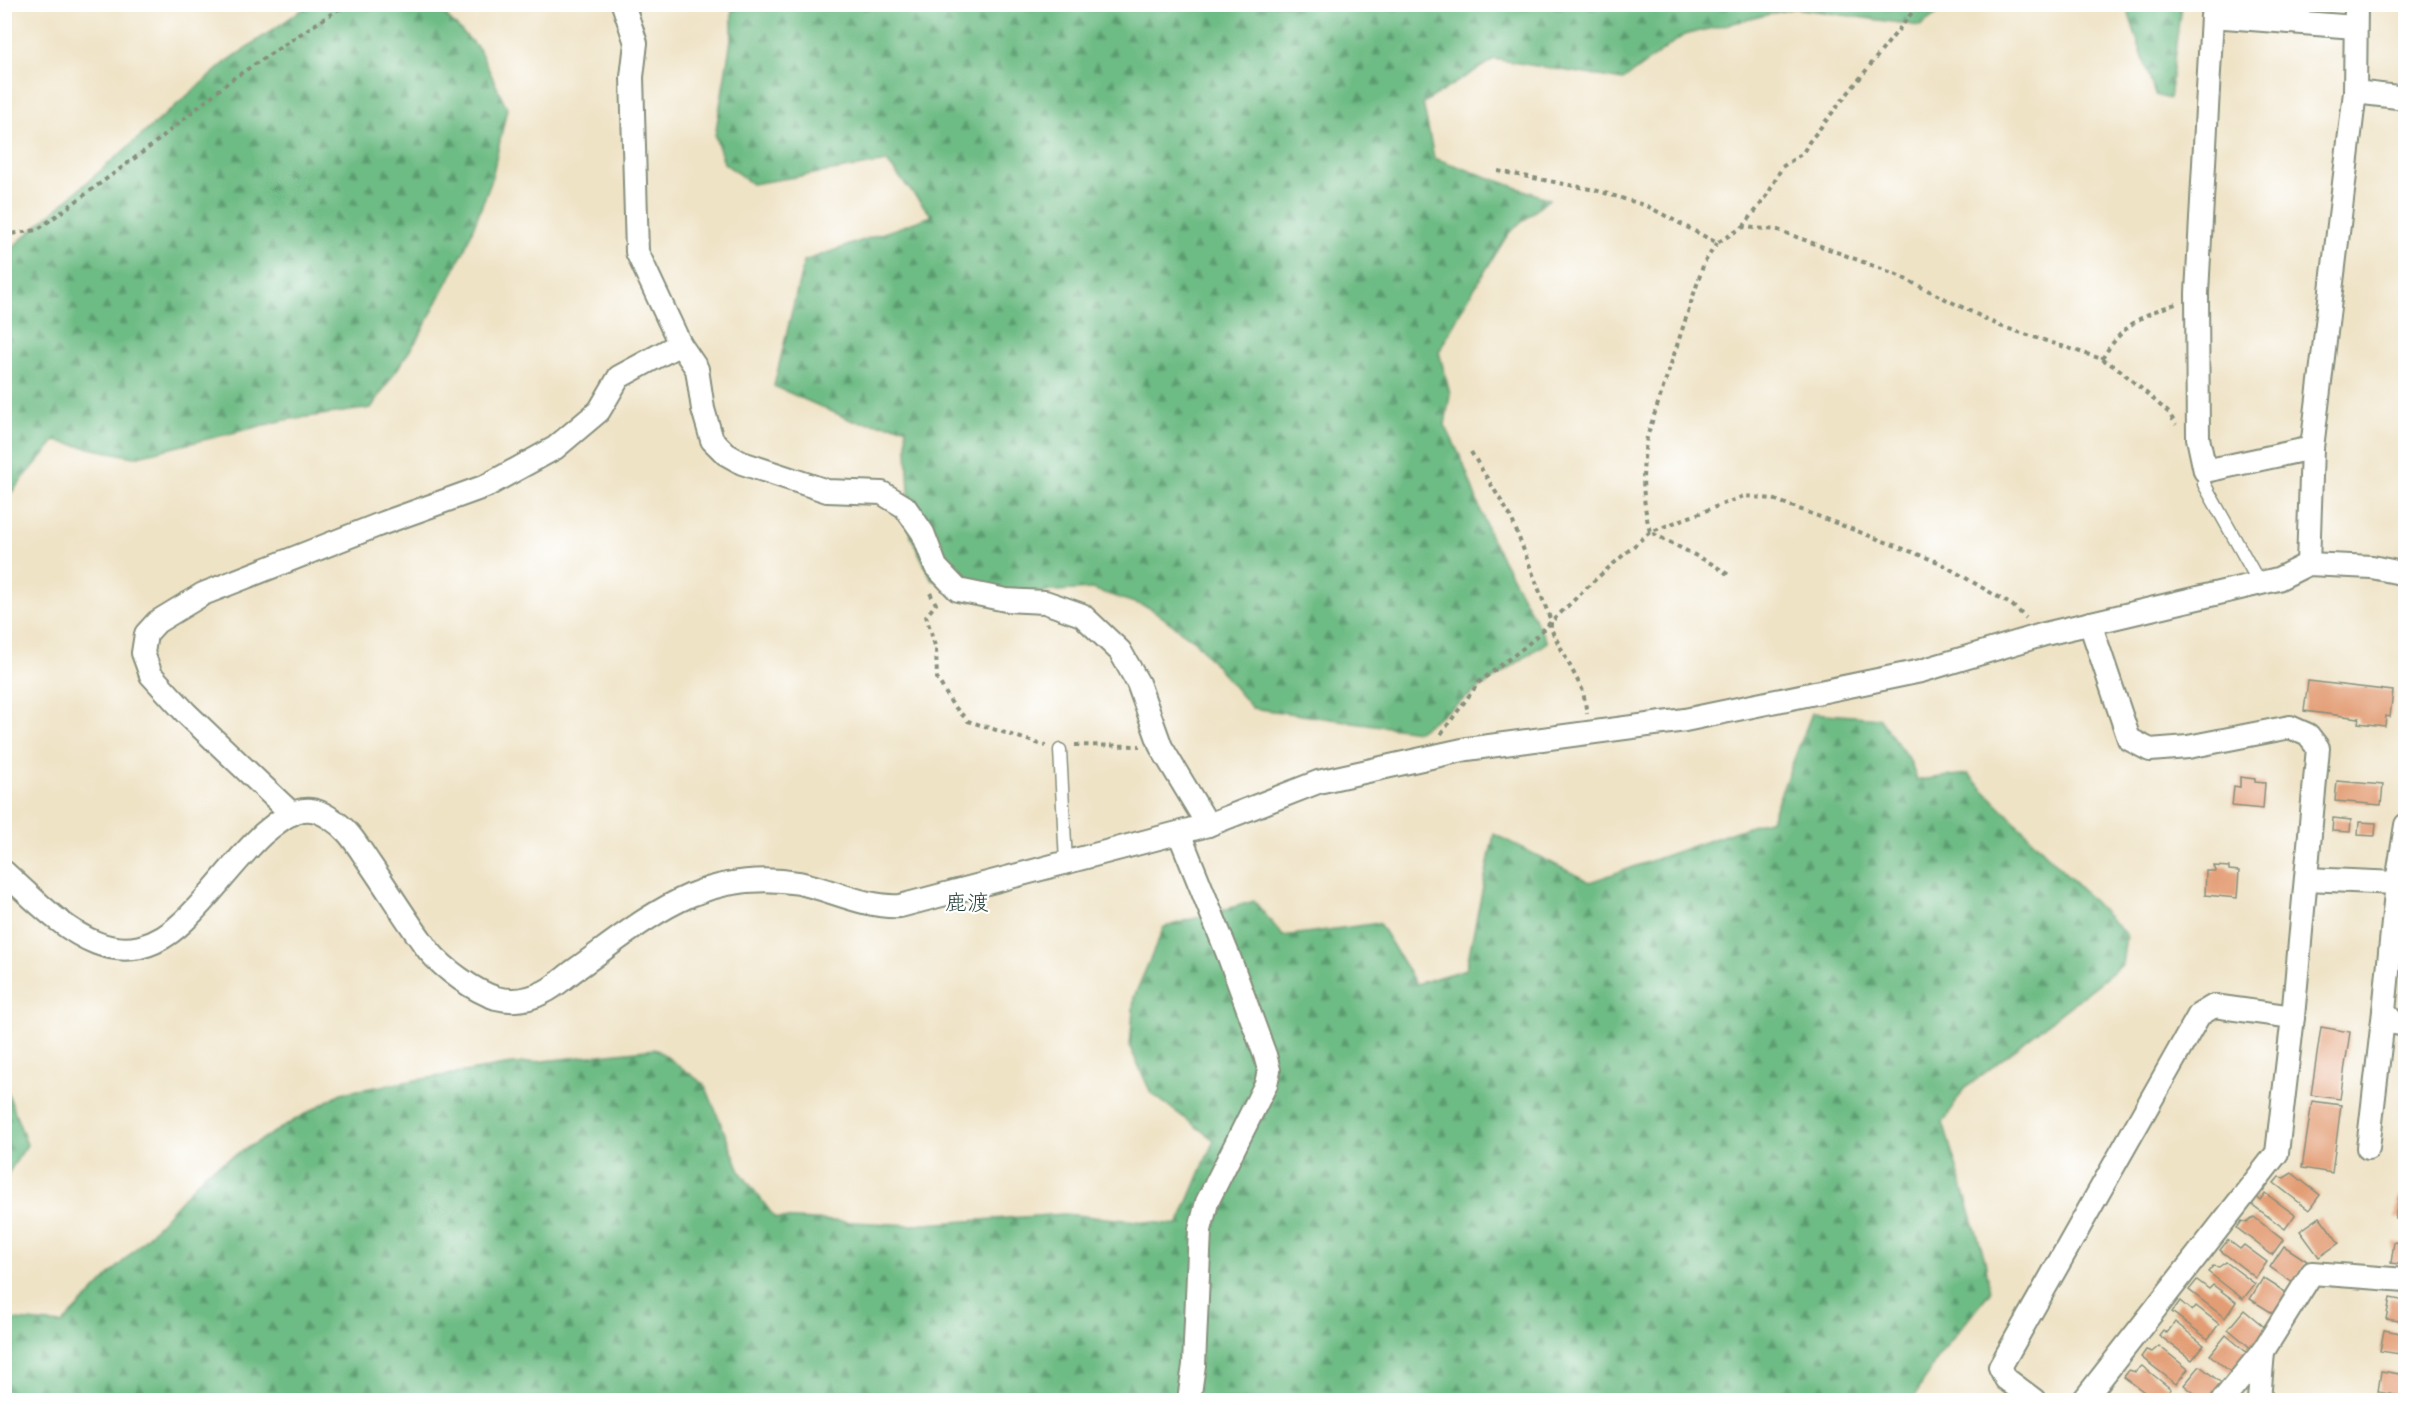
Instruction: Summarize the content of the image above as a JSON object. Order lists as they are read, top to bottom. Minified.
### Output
{"districts":["鹿渡"]}
